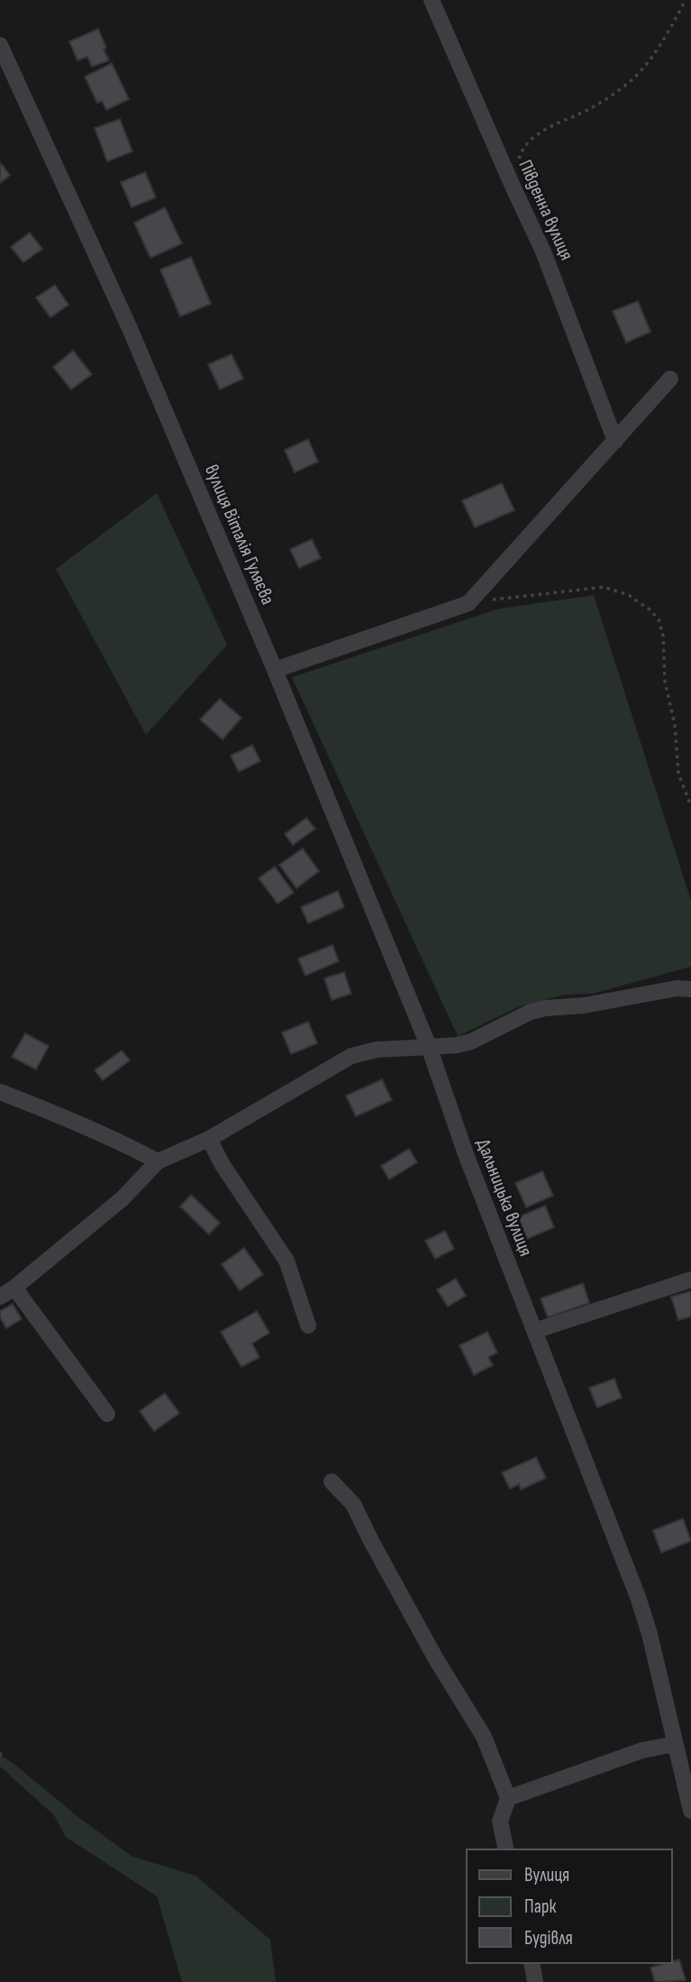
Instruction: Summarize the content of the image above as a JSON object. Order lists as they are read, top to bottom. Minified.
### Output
{"streets":{"street":["Південна вулиця","вулиця Віталія Гуляєва","Дальницька вулиця"]},"crossings":[["вулиця Віталія Гуляєва","Дальницька вулиця"]],"legend":["Вулиця","Парк","Будівля"]}
